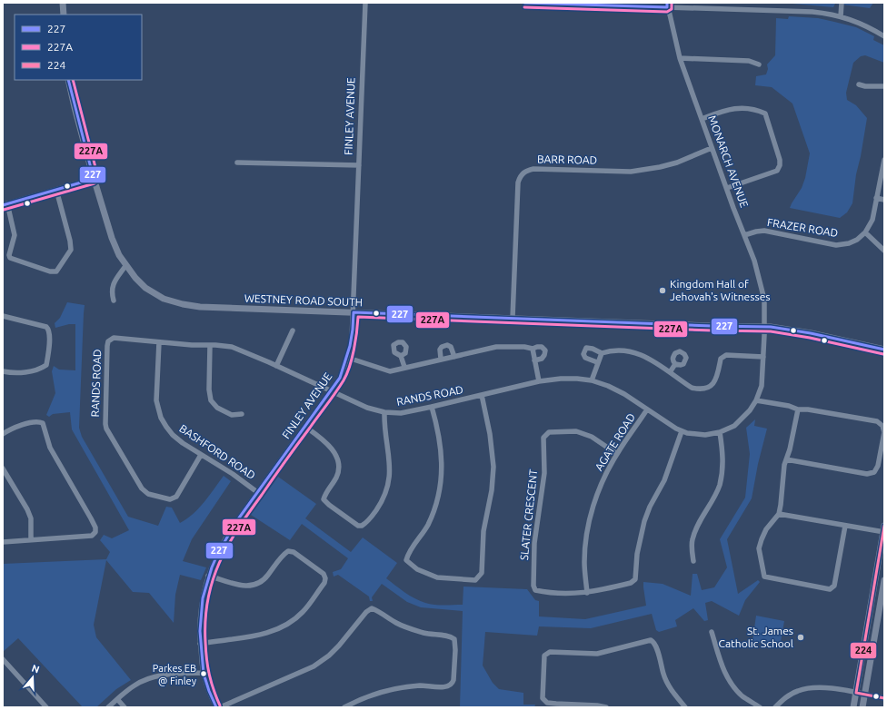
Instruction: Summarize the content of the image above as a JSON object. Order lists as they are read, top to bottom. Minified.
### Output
{"streets":{"main road":["WESTNEY ROAD SOUTH"],"street":["FINLEY AVENUE","BARR ROAD","MONARCH AVENUE","FRAZER ROAD","RANDS ROAD","AGATE ROAD","BASHFORD ROAD","SLATER CRESCENT"]},"crossings":[["FINLEY AVENUE","WESTNEY ROAD SOUTH"],["FINLEY AVENUE","RANDS ROAD"],["FINLEY AVENUE","BASHFORD ROAD"],["BARR ROAD","MONARCH AVENUE"],["BARR ROAD","WESTNEY ROAD SOUTH"],["MONARCH AVENUE","FRAZER ROAD"],["MONARCH AVENUE","WESTNEY ROAD SOUTH"],["MONARCH AVENUE","RANDS ROAD"],["WESTNEY ROAD SOUTH","RANDS ROAD"],["RANDS ROAD","AGATE ROAD"],["RANDS ROAD","BASHFORD ROAD"],["RANDS ROAD","SLATER CRESCENT"],["AGATE ROAD","SLATER CRESCENT"]],"places":["Kingdom Hall of Jehovah's Witnesses","St. James Catholic School","Parkes EB @ Finley"],"lines":["transit line 227","transit line 227A","transit line 224"],"legend":["227","227A","224"],"north":"top"}
